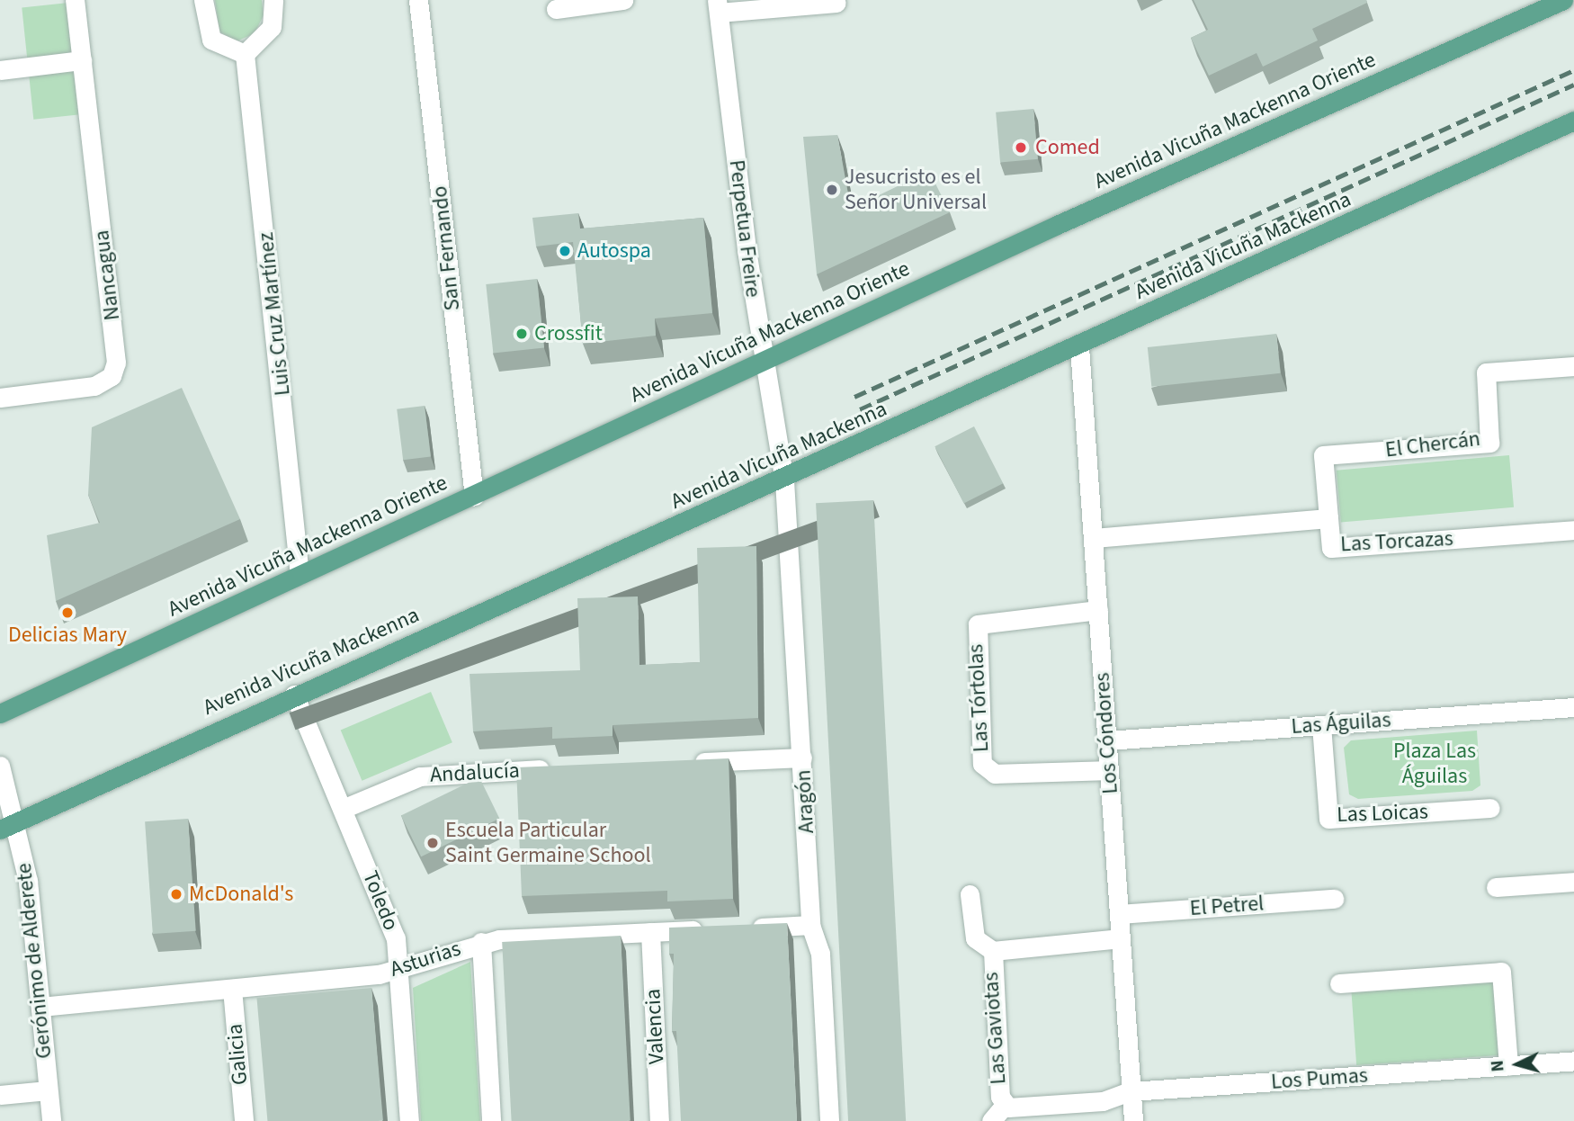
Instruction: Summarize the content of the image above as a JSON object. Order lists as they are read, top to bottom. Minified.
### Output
{"streets":{"main road":["Avenida Vicuña Mackenna Oriente","Avenida Vicuña Mackenna"],"street":["Perpetua Freire","San Fernando","Nancagua","Luis Cruz Martínez","El Chercán","Las Torcazas","Las Tórtolas","Las Águilas","Los Cóndores","Andalucía","Aragón","Las Loicas","Toledo","El Petrel","Asturias","Gerónimo de Alderete","Valencia","Las Gaviotas","Galicia","Los Pumas"]},"crossings":[["Avenida Vicuña Mackenna Oriente","Perpetua Freire"],["Avenida Vicuña Mackenna Oriente","San Fernando"],["Avenida Vicuña Mackenna Oriente","Luis Cruz Martínez"],["Perpetua Freire","Avenida Vicuña Mackenna"],["Perpetua Freire","Aragón"],["Avenida Vicuña Mackenna","Los Cóndores"],["Avenida Vicuña Mackenna","Aragón"],["Avenida Vicuña Mackenna","Toledo"],["Avenida Vicuña Mackenna","Gerónimo de Alderete"],["El Chercán","Las Torcazas"],["Las Torcazas","Los Cóndores"],["Las Tórtolas","Los Cóndores"],["Las Águilas","Los Cóndores"],["Las Águilas","Las Loicas"],["Los Cóndores","El Petrel"],["Los Cóndores","Las Gaviotas"],["Los Cóndores","Los Pumas"],["Andalucía","Toledo"],["Toledo","Asturias"],["Asturias","Gerónimo de Alderete"],["Asturias","Valencia"],["Asturias","Galicia"],["Las Gaviotas","Los Pumas"]],"parks":["Plaza Las Águilas"],"places":["Comed","Jesucristo es el Señor Universal","Autospa","Crossfit","Delicias Mary","Escuela Particular Saint Germaine School","McDonald's"],"north":"left"}
